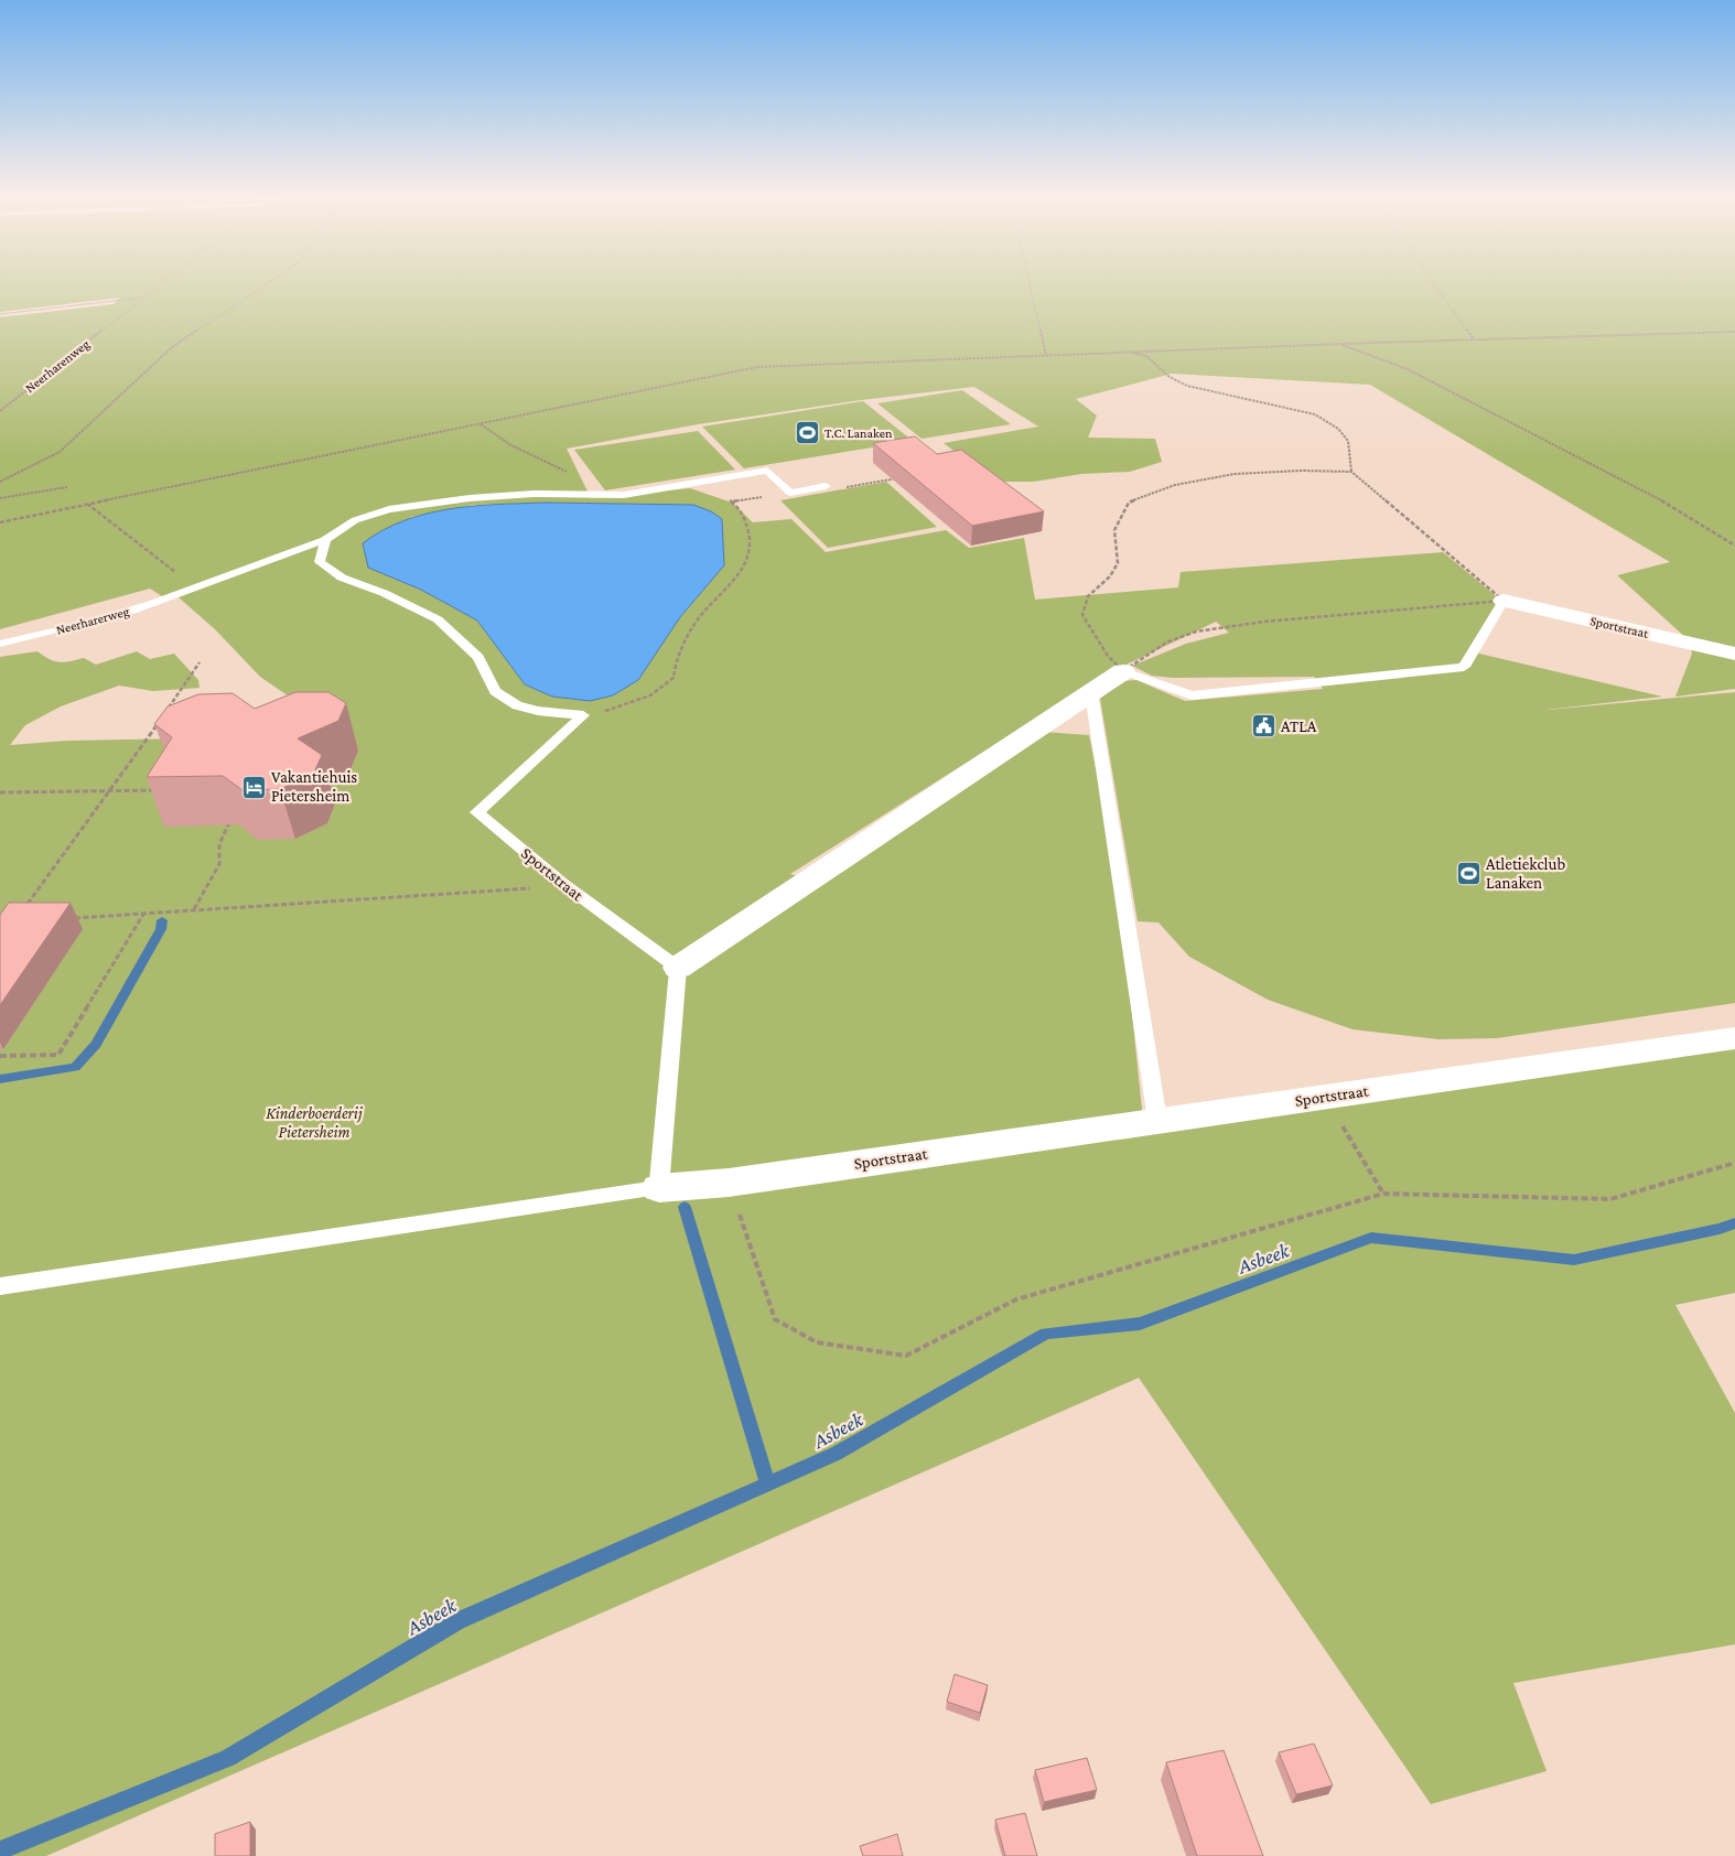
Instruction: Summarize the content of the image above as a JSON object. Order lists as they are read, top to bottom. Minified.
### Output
{"streets":{"street":["Sportstraat"],"lane":["Neerharerweg"],"path":["Neerharenweg"]},"water":["Asbeek"],"parks":["Kinderboerderij Pietersheim"],"places":{"sports":["T.C. Lanaken","Atletiekclub Lanaken"],"public building":["ATLA"],"hotel":["Vakantiehuis Pietersheim"]}}
